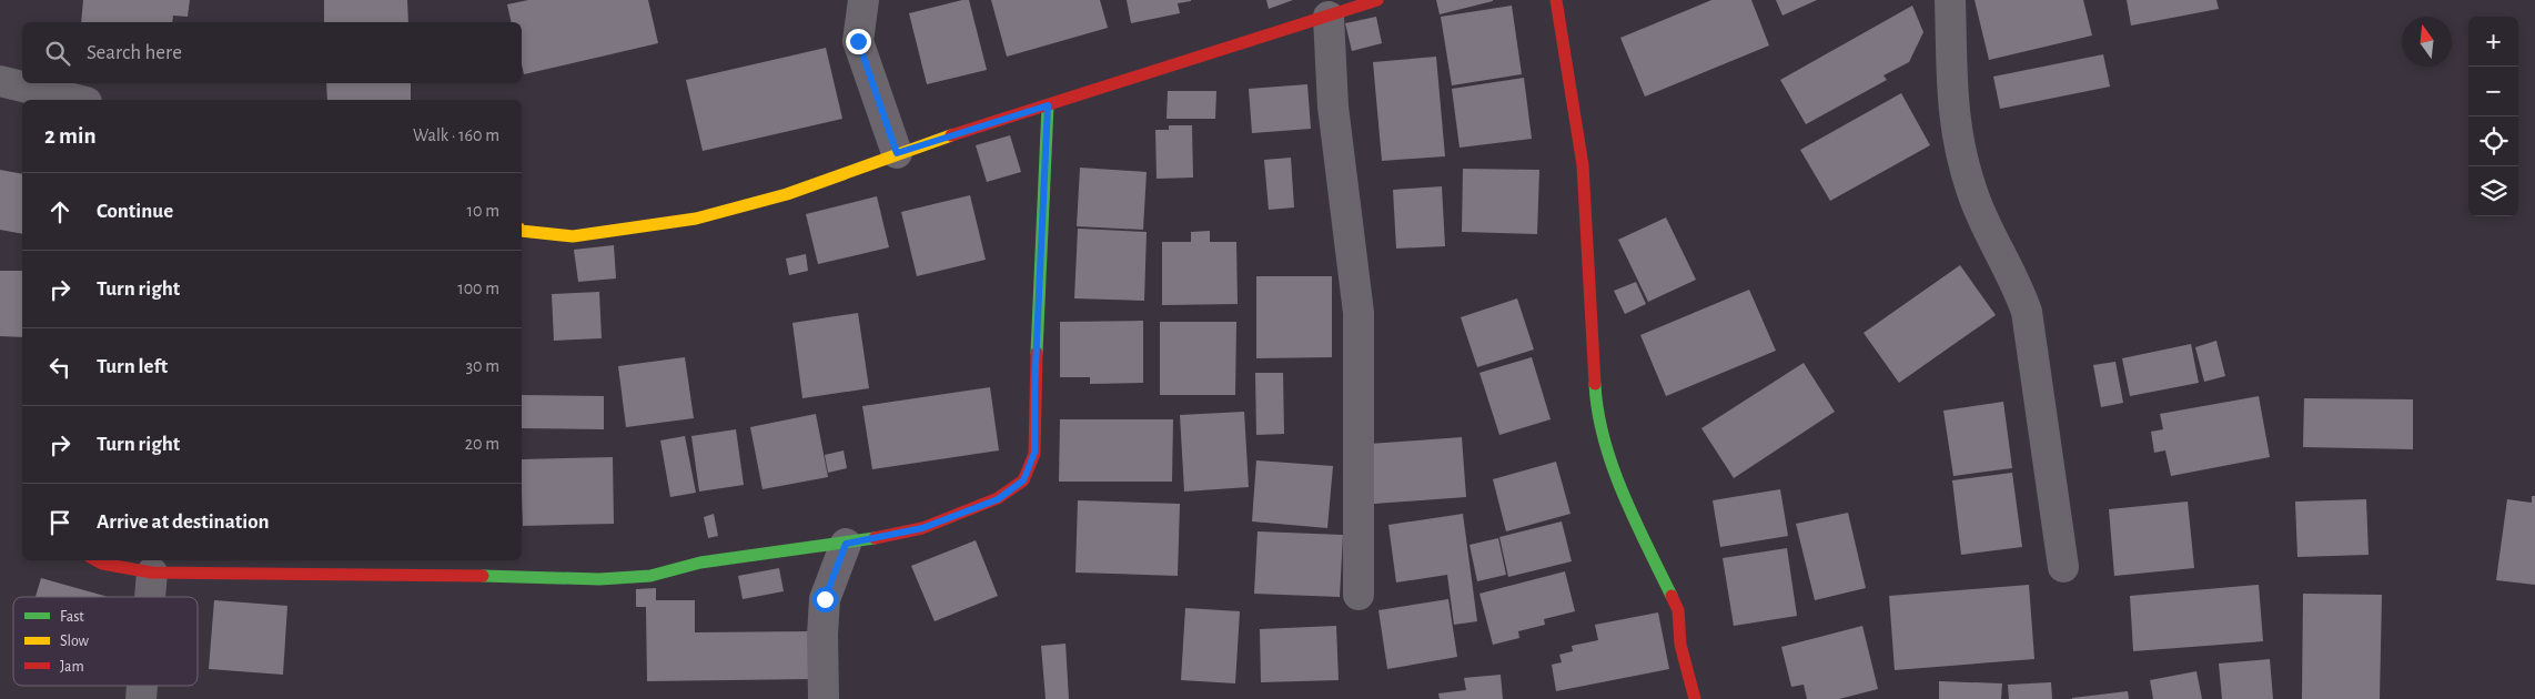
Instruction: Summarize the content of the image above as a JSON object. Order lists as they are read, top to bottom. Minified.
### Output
{"legend":["Fast","Slow","Jam"],"north":"top","page":{"map_buttons":["+","−"],"search":"Search here","heading":["2 min","Walk · 160 m"],"list":[["Continue","10 m"],["Turn right","100 m"],["Turn left","30 m"],["Turn right","20 m"],"Arrive at destination"]}}
